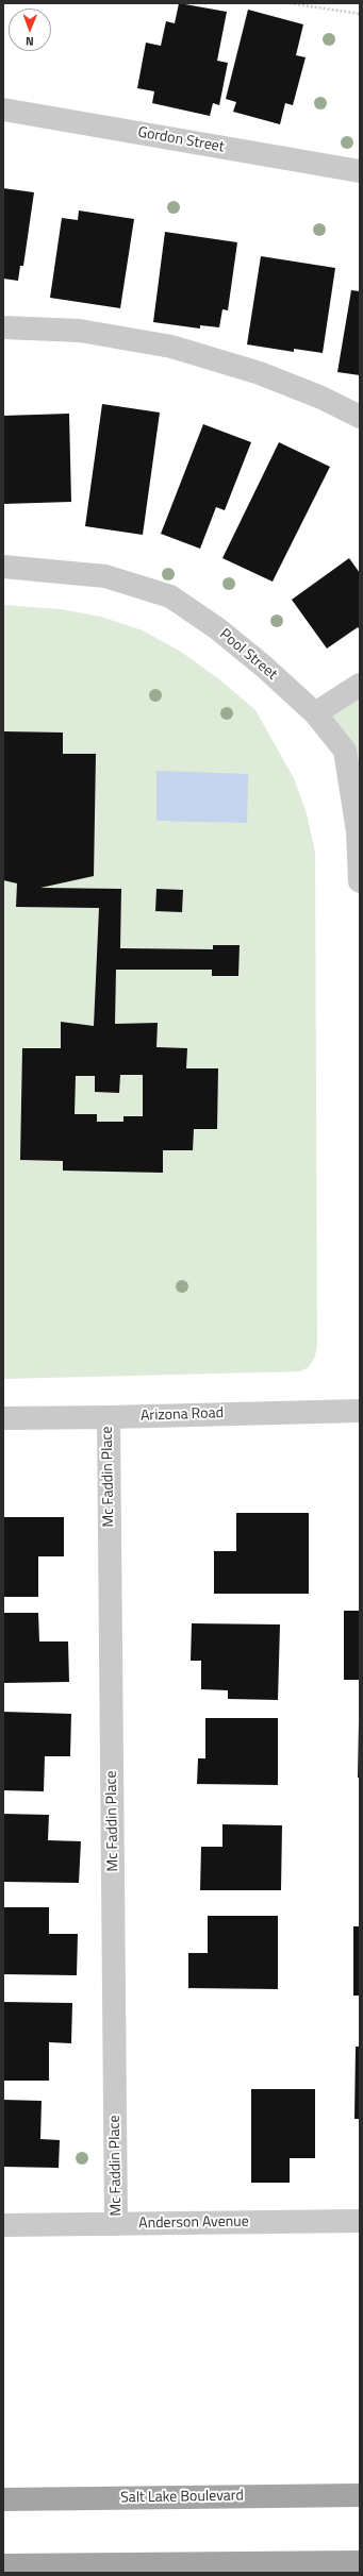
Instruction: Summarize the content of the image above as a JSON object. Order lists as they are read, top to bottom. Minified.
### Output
{"streets":{"main road":["Salt Lake Boulevard"],"street":["Gordon Street","Pool Street","Arizona Road","Mc Faddin Place","Anderson Avenue"]},"crossings":[["Arizona Road","Mc Faddin Place"],["Mc Faddin Place","Anderson Avenue"]],"north":"bottom"}
